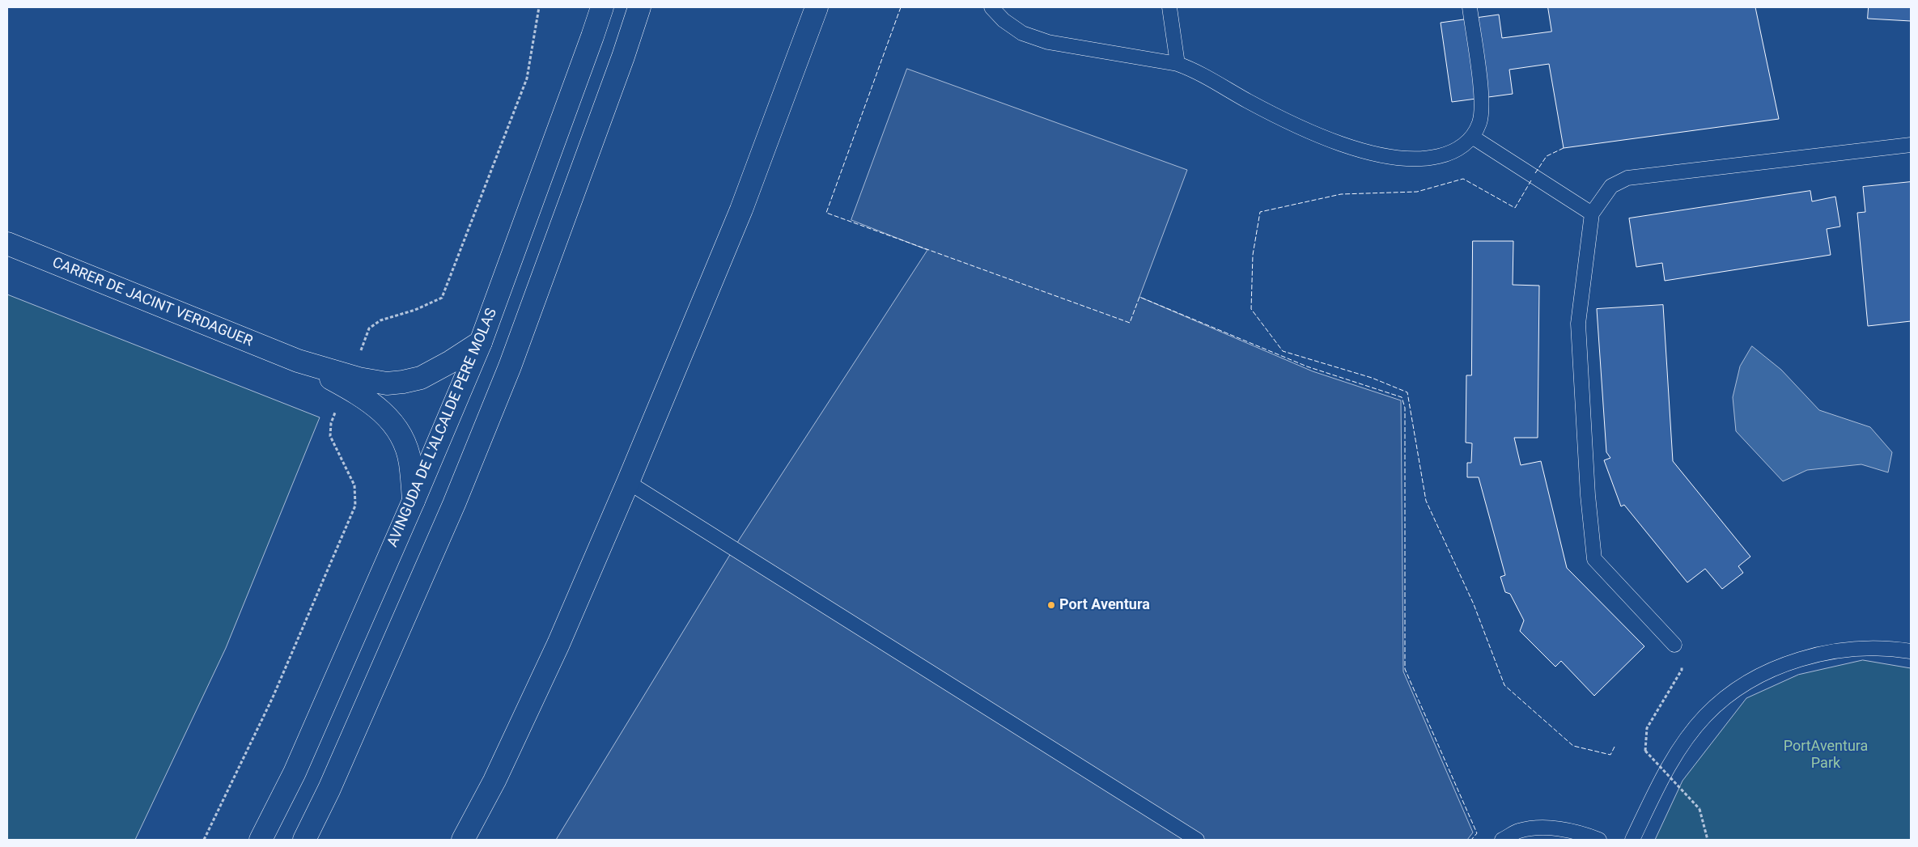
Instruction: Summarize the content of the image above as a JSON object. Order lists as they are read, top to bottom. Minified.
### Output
{"streets":{"street":["CARRER DE JACINT VERDAGUER","AVINGUDA DE L'ALCALDE PERE MOLAS"]},"crossings":[["CARRER DE JACINT VERDAGUER","AVINGUDA DE L'ALCALDE PERE MOLAS"]],"parks":["PortAventura Park"],"places":["Port Aventura"]}
